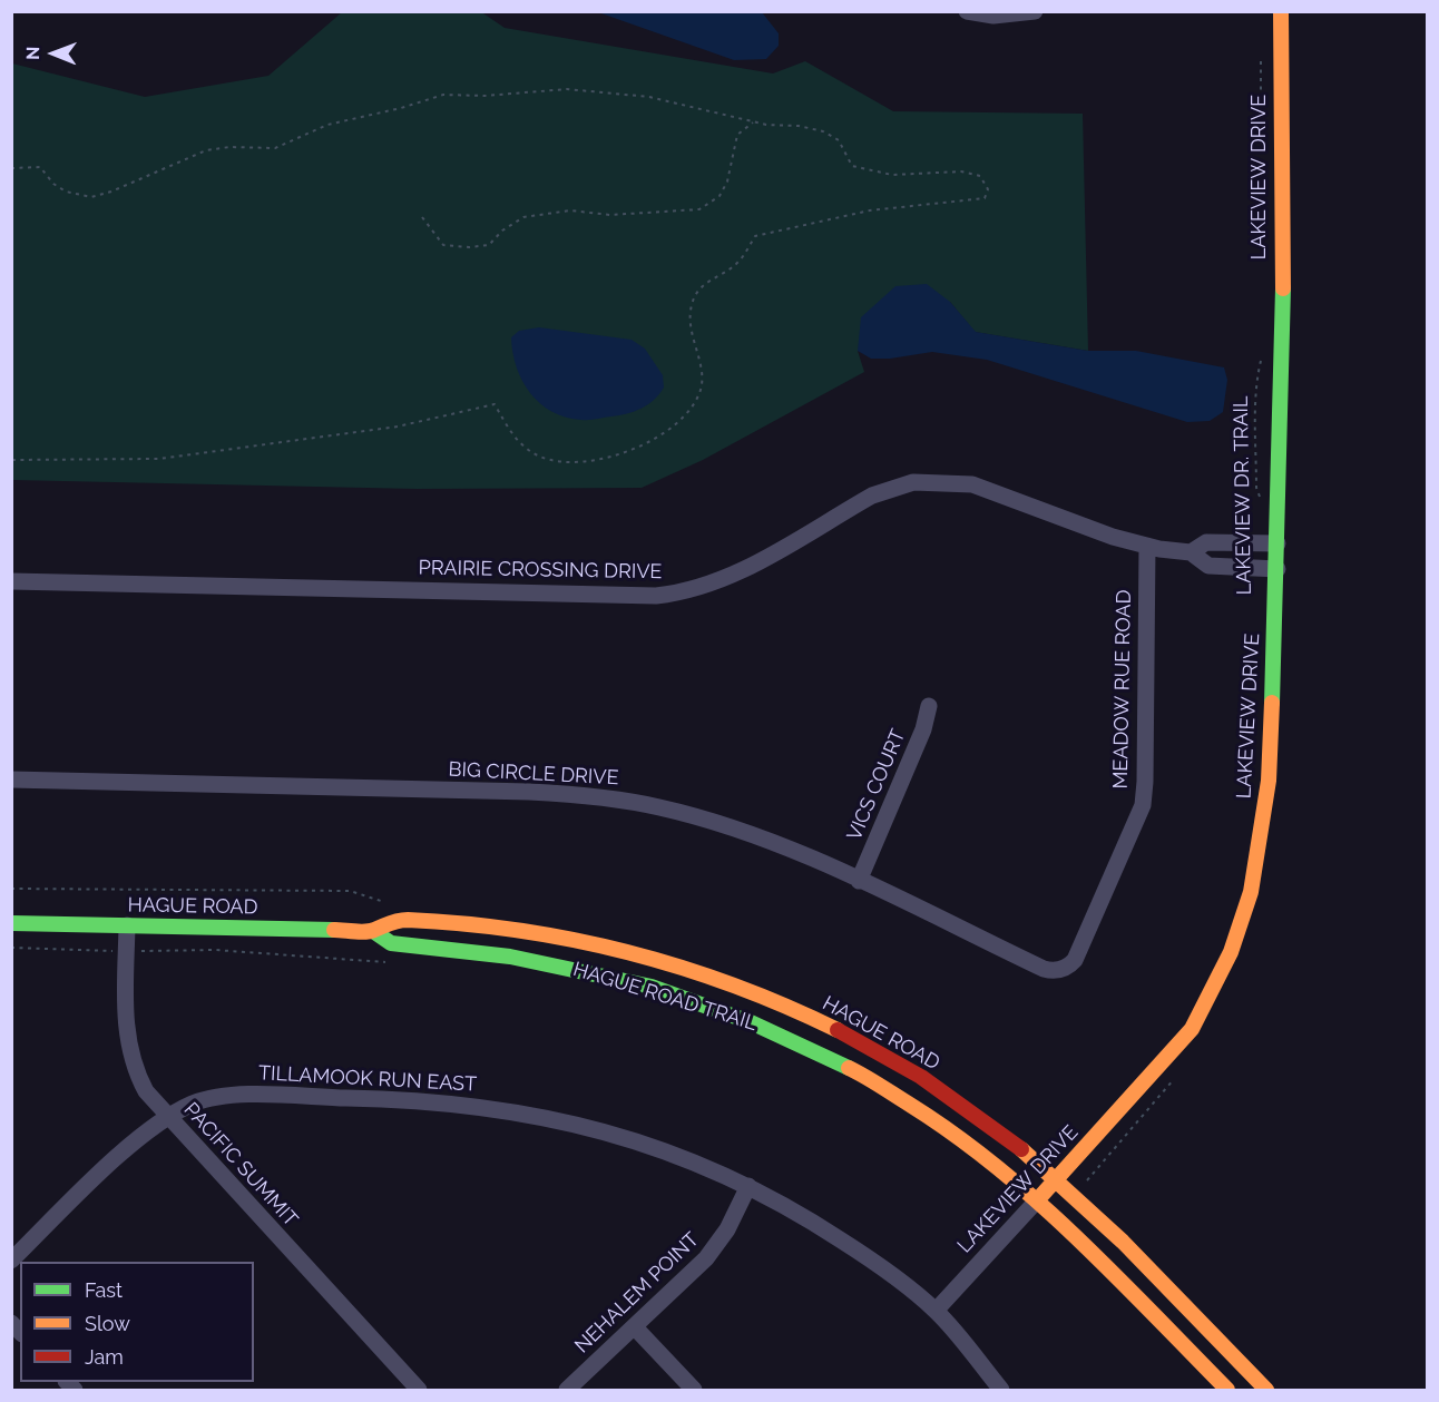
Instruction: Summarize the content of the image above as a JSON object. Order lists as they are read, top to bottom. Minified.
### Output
{"streets":{"main road":["LAKEVIEW DRIVE","HAGUE ROAD"],"street":["PRAIRIE CROSSING DRIVE","MEADOW RUE ROAD","BIG CIRCLE DRIVE","VICS COURT","TILLAMOOK RUN EAST","PACIFIC SUMMIT","NEHALEM POINT"],"path":["LAKEVIEW DR. TRAIL"]},"crossings":[["LAKEVIEW DRIVE","PRAIRIE CROSSING DRIVE"],["LAKEVIEW DRIVE","HAGUE ROAD"],["LAKEVIEW DRIVE","TILLAMOOK RUN EAST"],["PRAIRIE CROSSING DRIVE","MEADOW RUE ROAD"],["MEADOW RUE ROAD","BIG CIRCLE DRIVE"],["BIG CIRCLE DRIVE","VICS COURT"],["HAGUE ROAD","PACIFIC SUMMIT"],["TILLAMOOK RUN EAST","PACIFIC SUMMIT"],["TILLAMOOK RUN EAST","NEHALEM POINT"]],"legend":["Fast","Slow","Jam"],"north":"left"}
